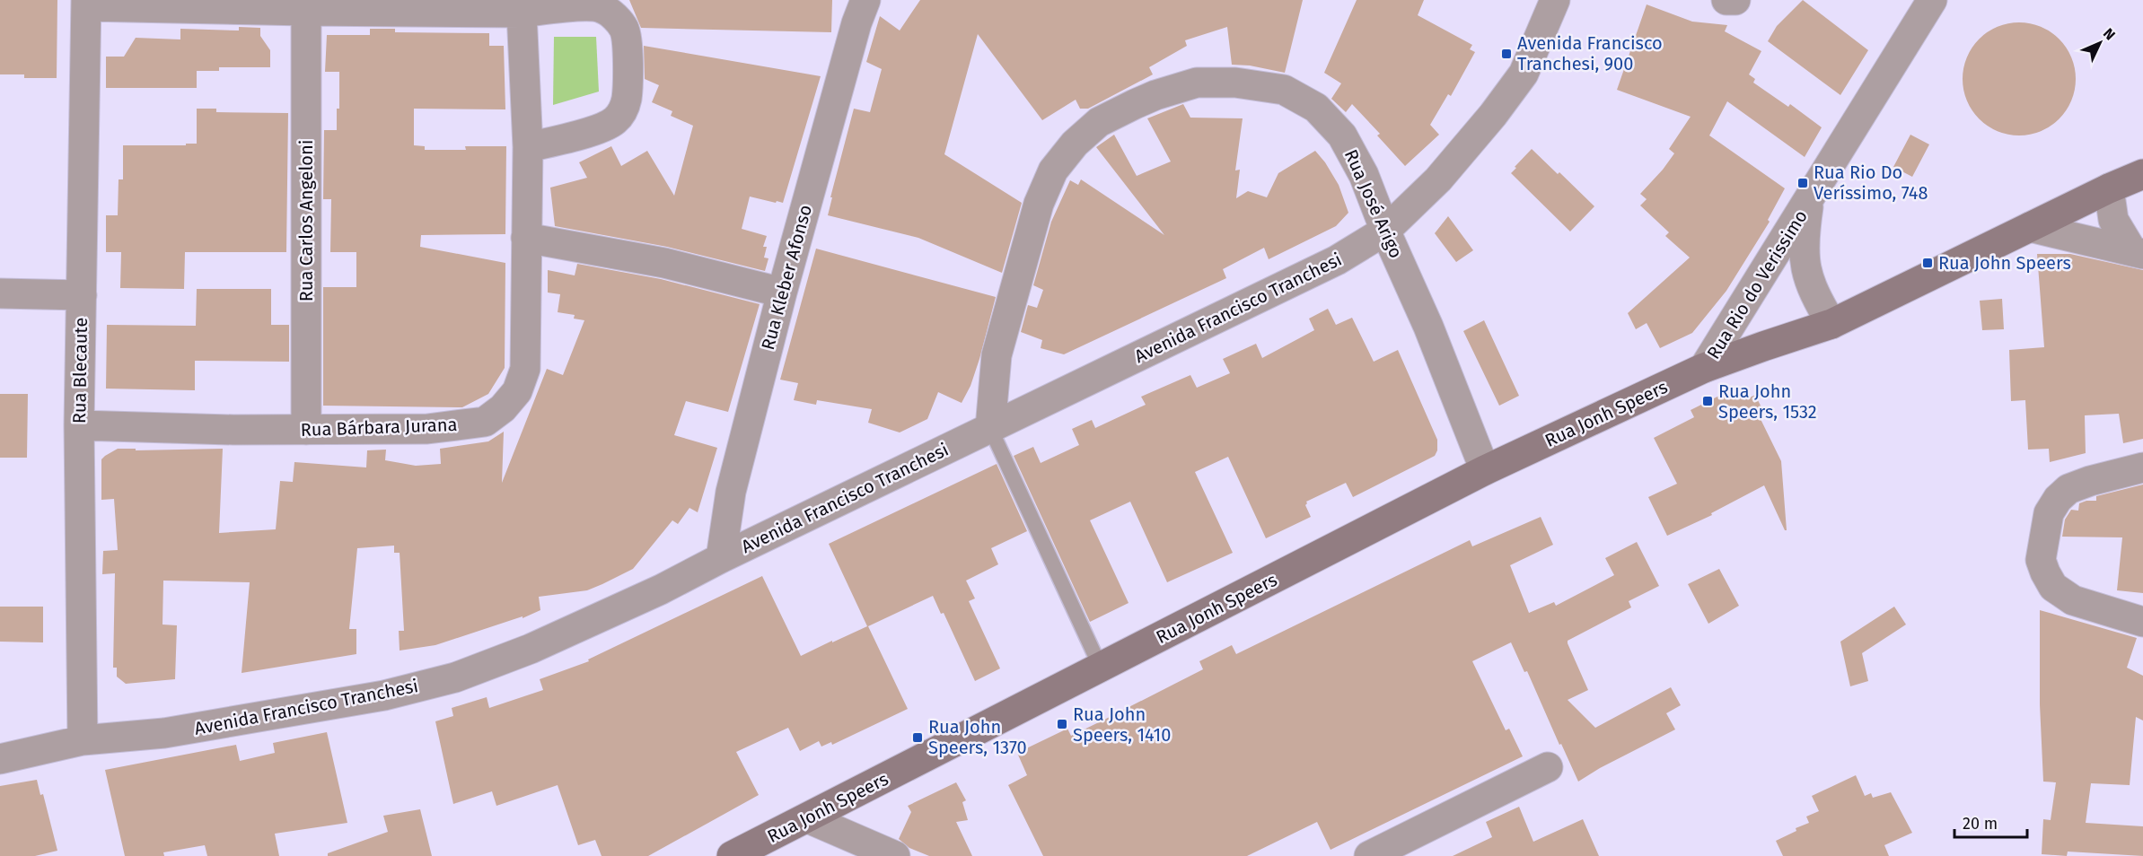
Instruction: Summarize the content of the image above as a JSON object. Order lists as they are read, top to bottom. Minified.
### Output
{"streets":{"main road":["Rua Jonh Speers"],"street":["Rua José Arigo","Rua Carlos Angeloni","Rua Kleber Afonso","Rua Rio do Verissimo","Avenida Francisco Tranchesi","Rua Blecaute","Rua Bárbara Jurana"]},"crossings":[["Rua José Arigo","Avenida Francisco Tranchesi"],["Rua José Arigo","Rua Jonh Speers"],["Rua Carlos Angeloni","Rua Bárbara Jurana"],["Rua Kleber Afonso","Avenida Francisco Tranchesi"],["Rua Rio do Verissimo","Rua Jonh Speers"],["Avenida Francisco Tranchesi","Rua Blecaute"],["Rua Blecaute","Rua Bárbara Jurana"]],"places":{"transit":["Avenida Francisco Tranchesi, 900","Rua Rio Do Veríssimo, 748","Rua John Speers","Rua John Speers, 1532","Rua John Speers, 1410","Rua John Speers, 1370"]},"scale_bar":"20 m","north":"top right"}
